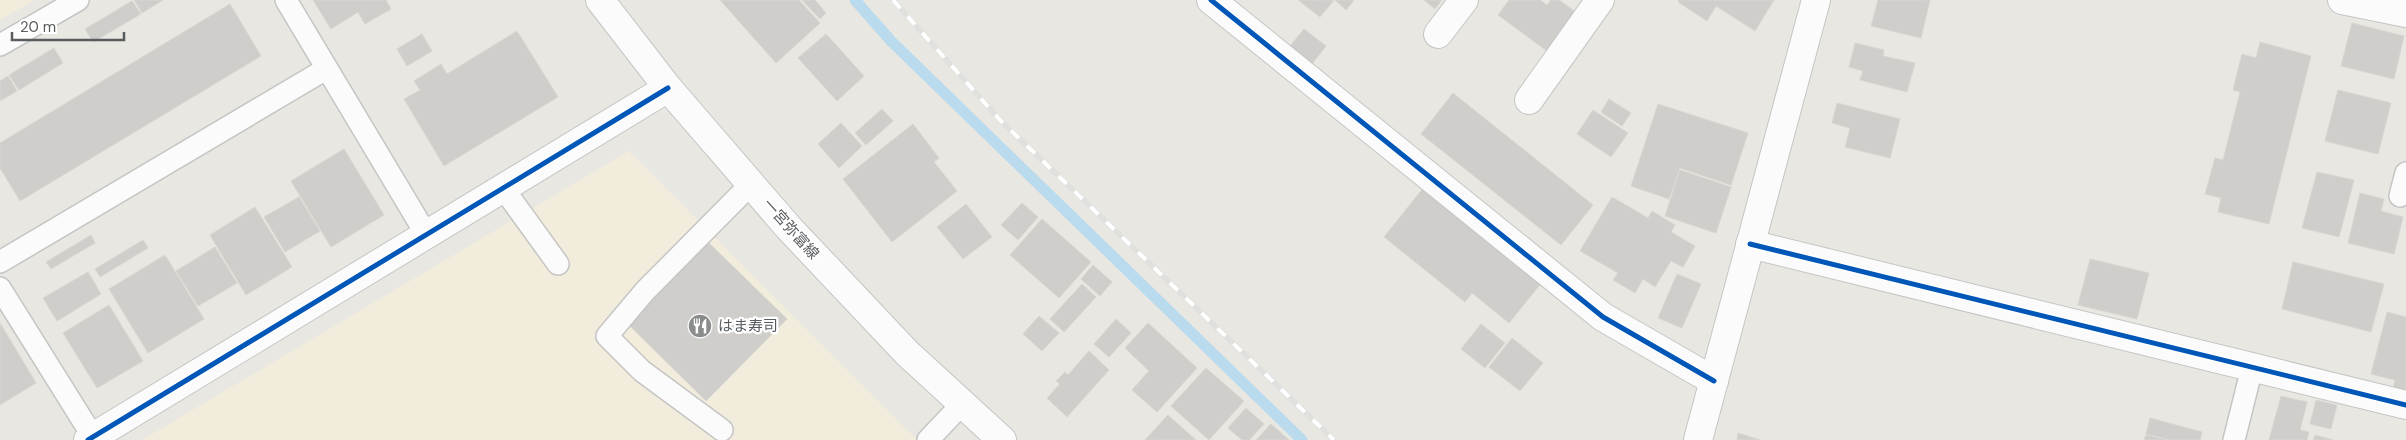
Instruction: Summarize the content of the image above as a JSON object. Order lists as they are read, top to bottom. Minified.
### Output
{"streets":{"street":["一宮弥富線"]},"places":{"restaurant":["はま寿司"]},"scale_bar":"20 m"}
